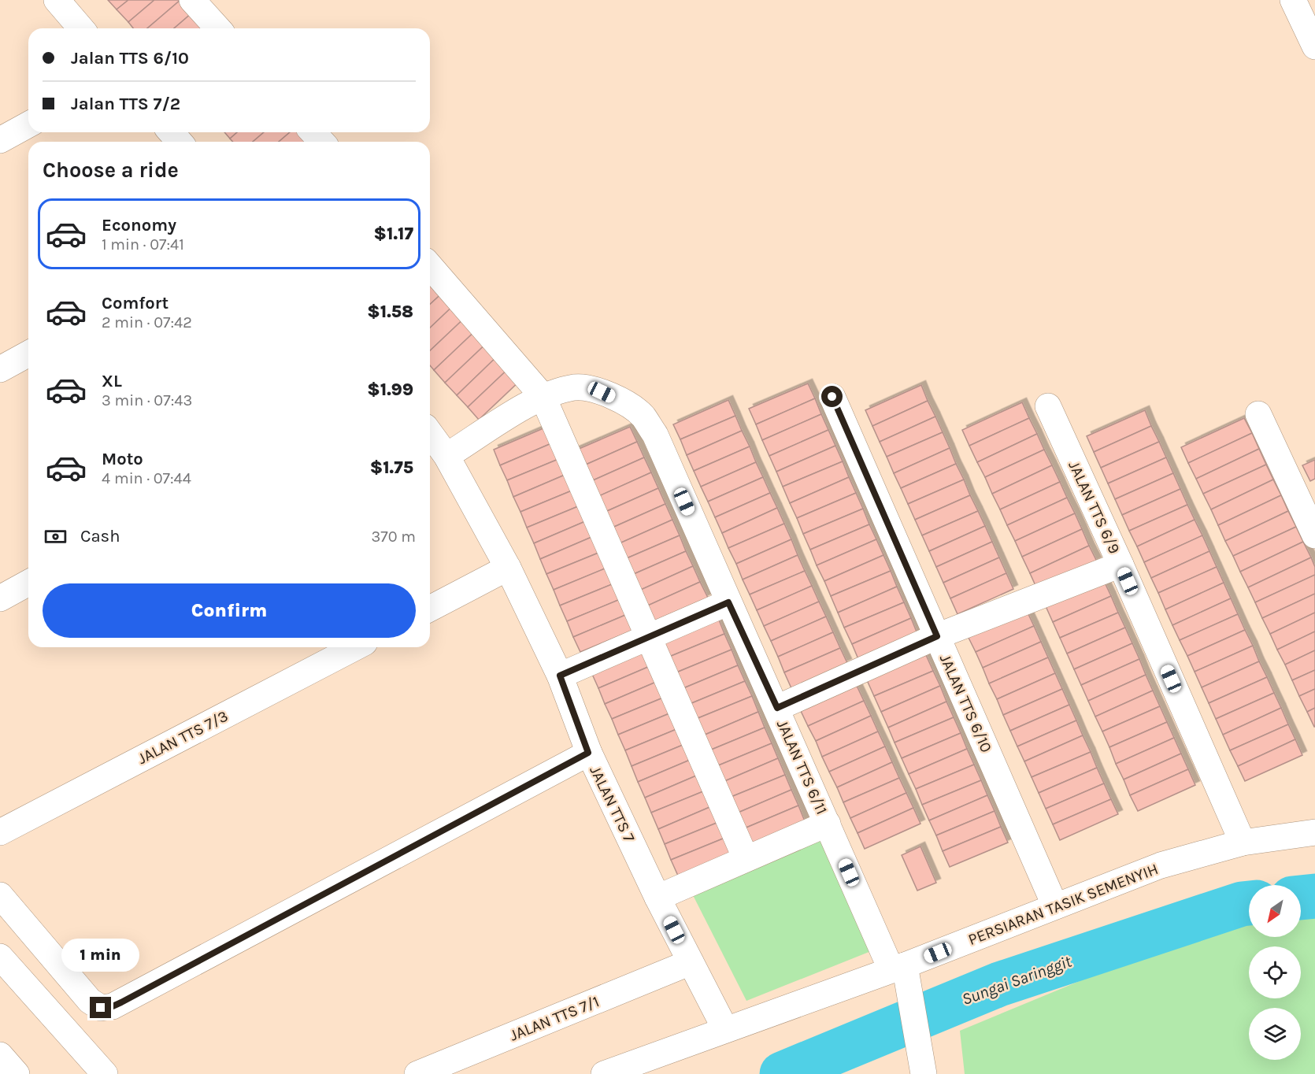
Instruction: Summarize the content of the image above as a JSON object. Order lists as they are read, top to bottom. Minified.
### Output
{"streets":{"street":["JALAN TTS 6/9","JALAN TTS 6/10","JALAN TTS 7/3","JALAN TTS 6/11","JALAN TTS 7","PERSIARAN TASIK SEMENYIH","JALAN TTS 7/1"]},"crossings":[["JALAN TTS 6/9","PERSIARAN TASIK SEMENYIH"],["JALAN TTS 6/10","PERSIARAN TASIK SEMENYIH"],["JALAN TTS 6/11","JALAN TTS 7"],["JALAN TTS 6/11","PERSIARAN TASIK SEMENYIH"],["JALAN TTS 7","PERSIARAN TASIK SEMENYIH"],["JALAN TTS 7","JALAN TTS 7/1"]],"water":["Sungai Saringgit"],"north":"bottom left","page":{"banner":["Jalan TTS 6/10","Jalan TTS 7/2"],"heading":"Choose a ride","list":[{"name":"Economy","note":"1 min · 07:41","value":"$1.17"},{"name":"Comfort","note":"2 min · 07:42","value":"$1.58"},{"name":"XL","note":"3 min · 07:43","value":"$1.99"},{"name":"Moto","note":"4 min · 07:44","value":"$1.75"}],"pay":["Cash","370 m"],"buttons":"Confirm","bubble":"1 min"}}
